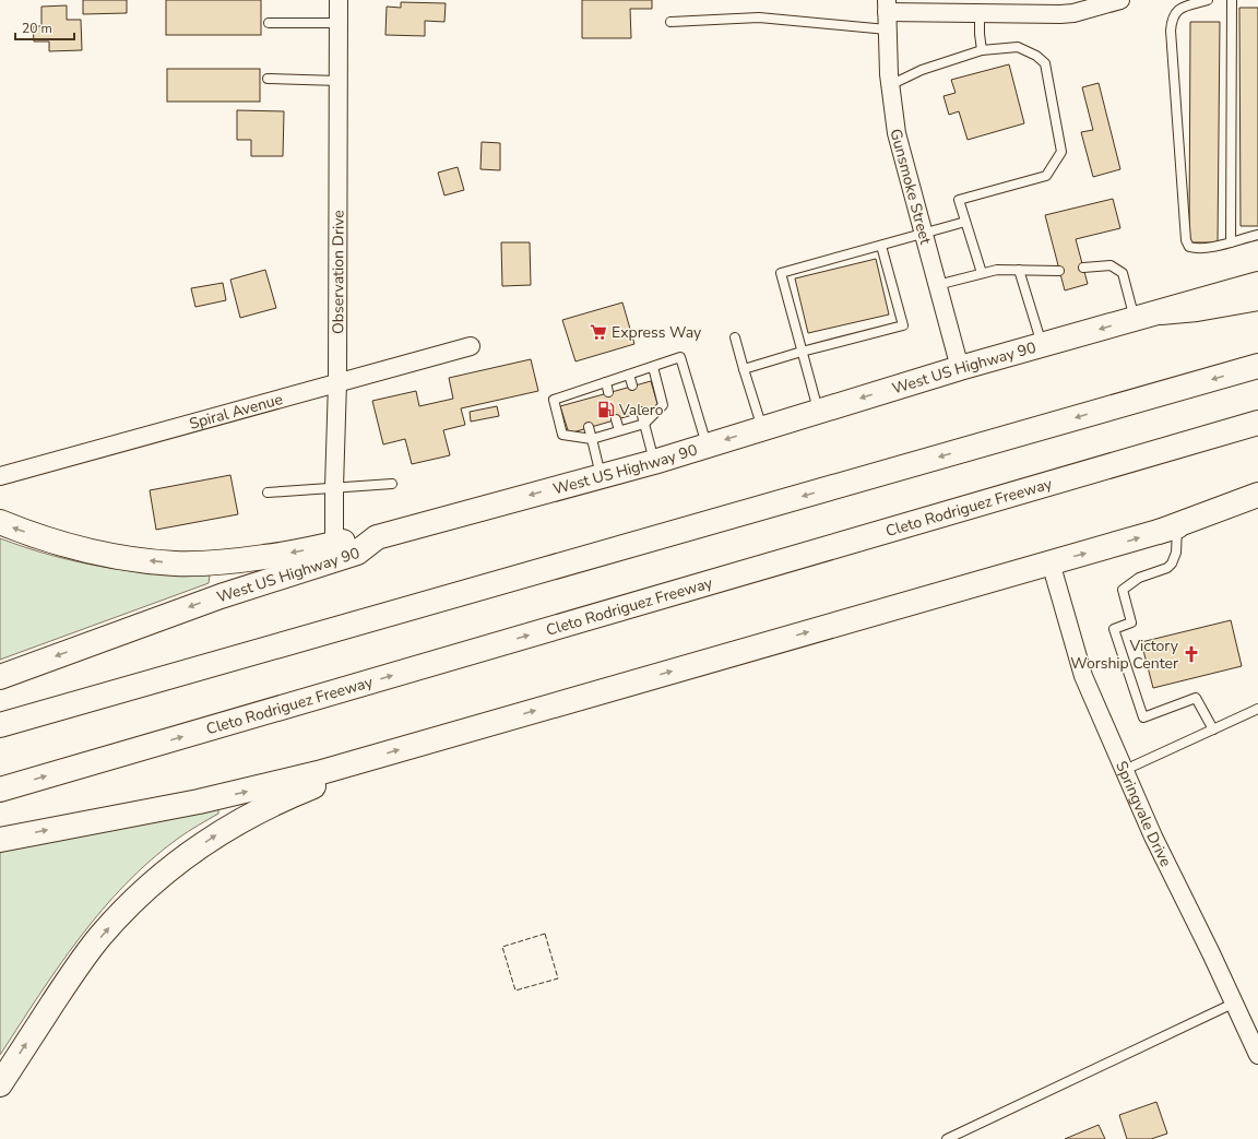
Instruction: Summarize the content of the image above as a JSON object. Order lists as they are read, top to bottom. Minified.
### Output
{"streets":{"main road":["West US Highway 90","Cleto Rodriguez Freeway"],"street":["Gunsmoke Street","Observation Drive","Spiral Avenue","Springvale Drive"]},"crossings":[["Gunsmoke Street","West US Highway 90"],["Observation Drive","Spiral Avenue"]],"places":{"supermarket":["Express Way"],"fuel station":["Valero"],"church":["Victory Worship Center"]},"scale_bar":"20 m"}
